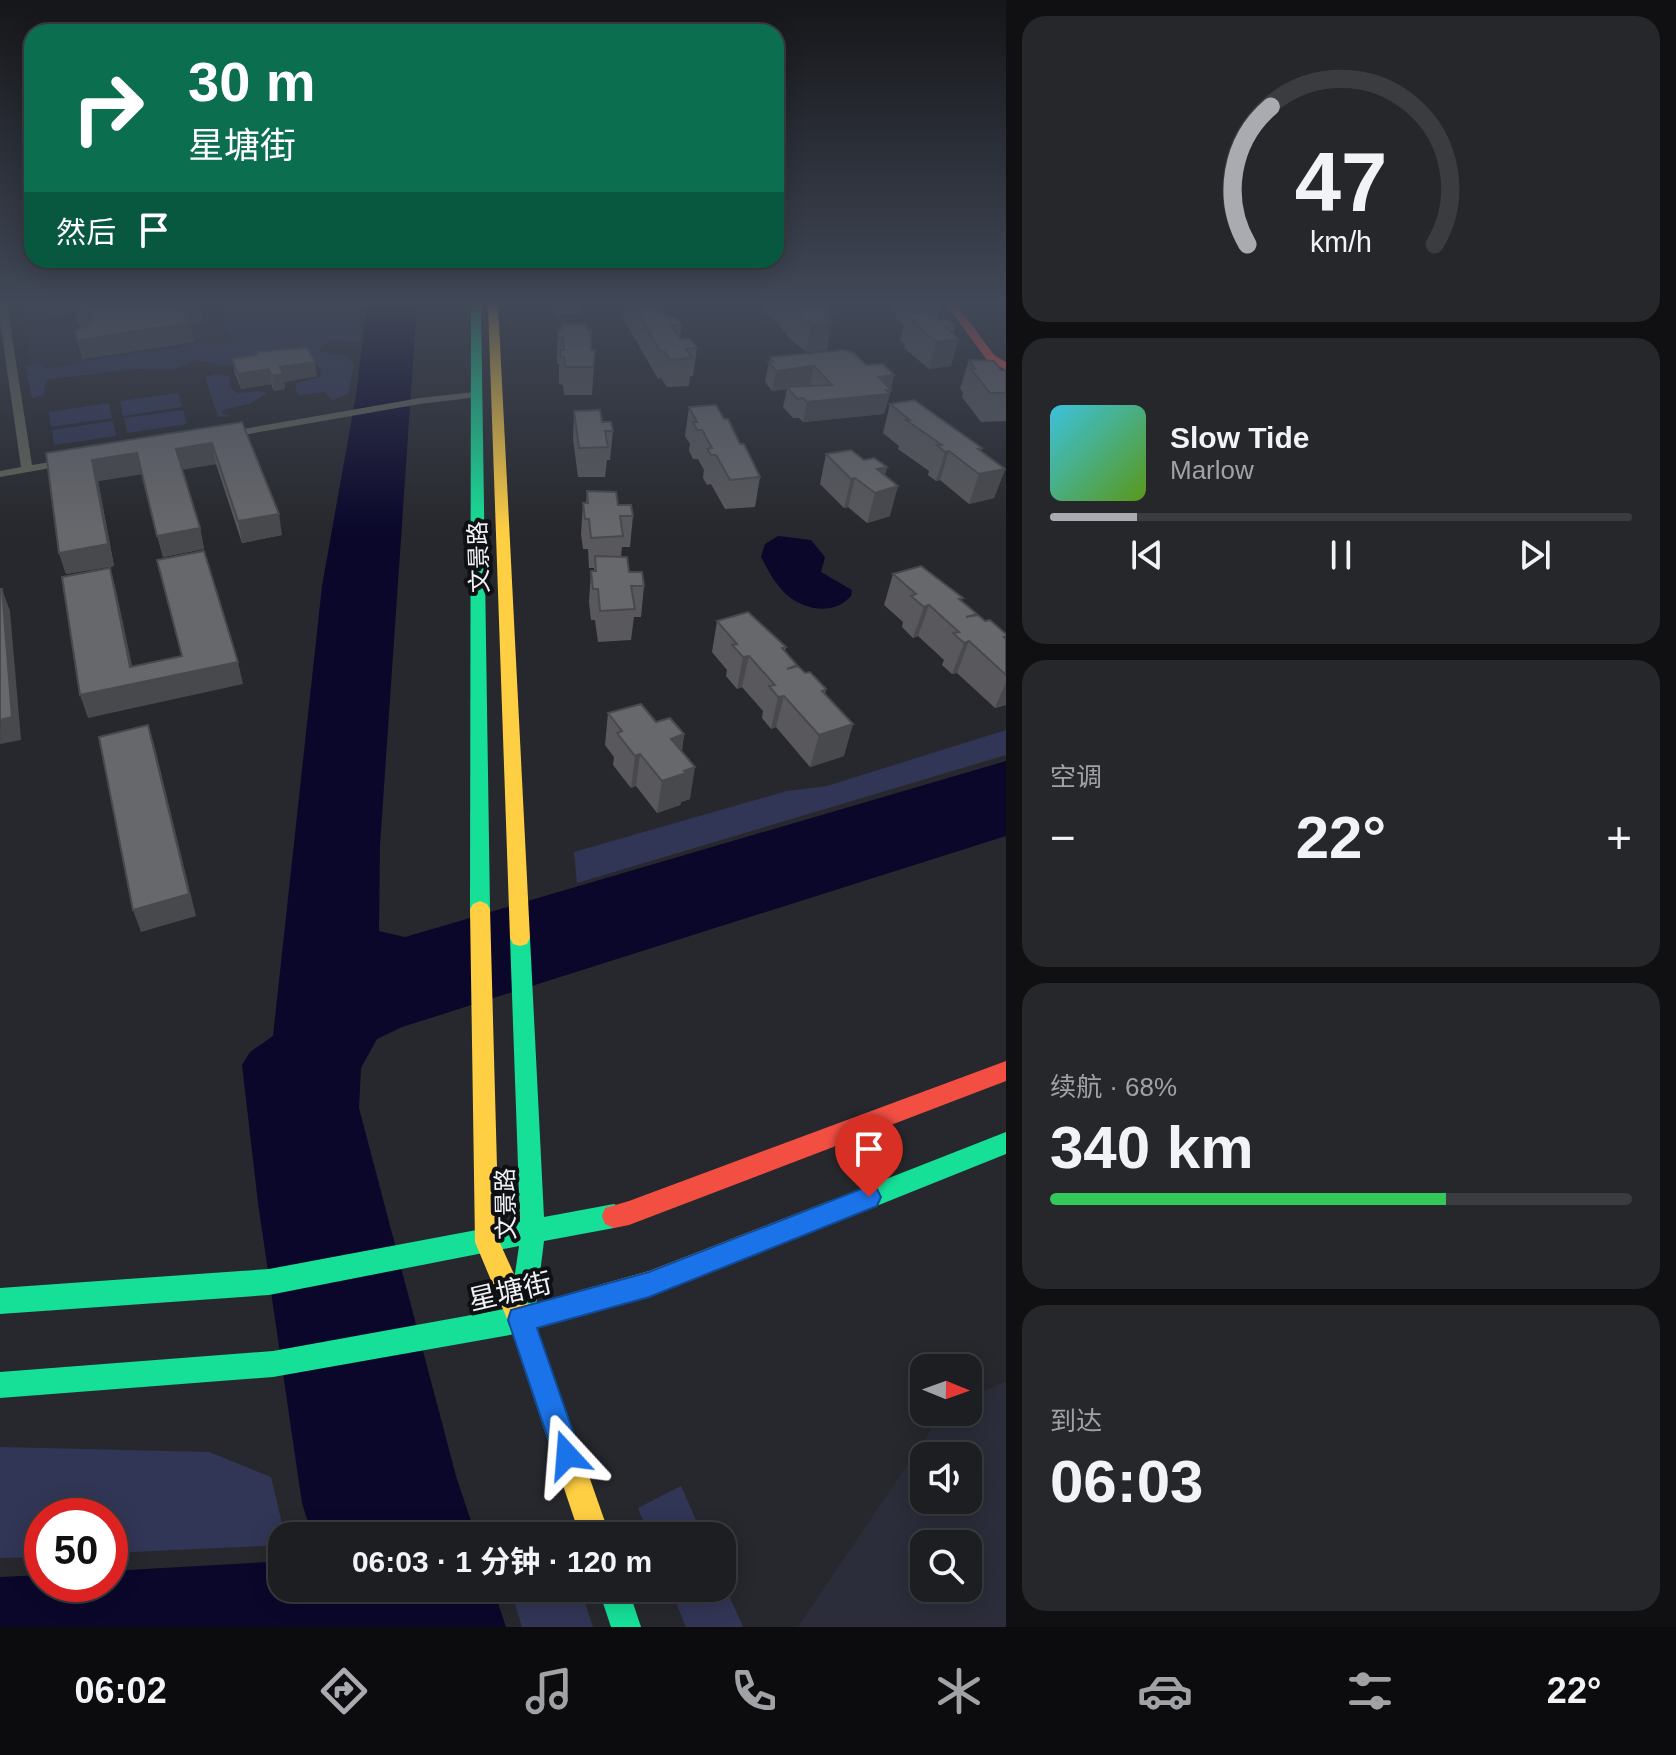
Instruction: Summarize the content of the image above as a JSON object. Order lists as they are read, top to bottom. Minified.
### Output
{"streets":{"main road":["文景路","星塘街"]},"crossings":[["文景路","星塘街"]],"north":"right","page":{"turn":["30 m","星塘街"],"then":"然后","song":["Slow Tide","Marlow"],"tile":["空调",["续航 · 68%","340 km"],["到达","06:03"]],"heat":["−","22°","+"],"limit":"50","trip":"06:03 · 1 分钟 · 120 m","tabs":["06:02","22°"],"gauge":["47","km/h"]}}
